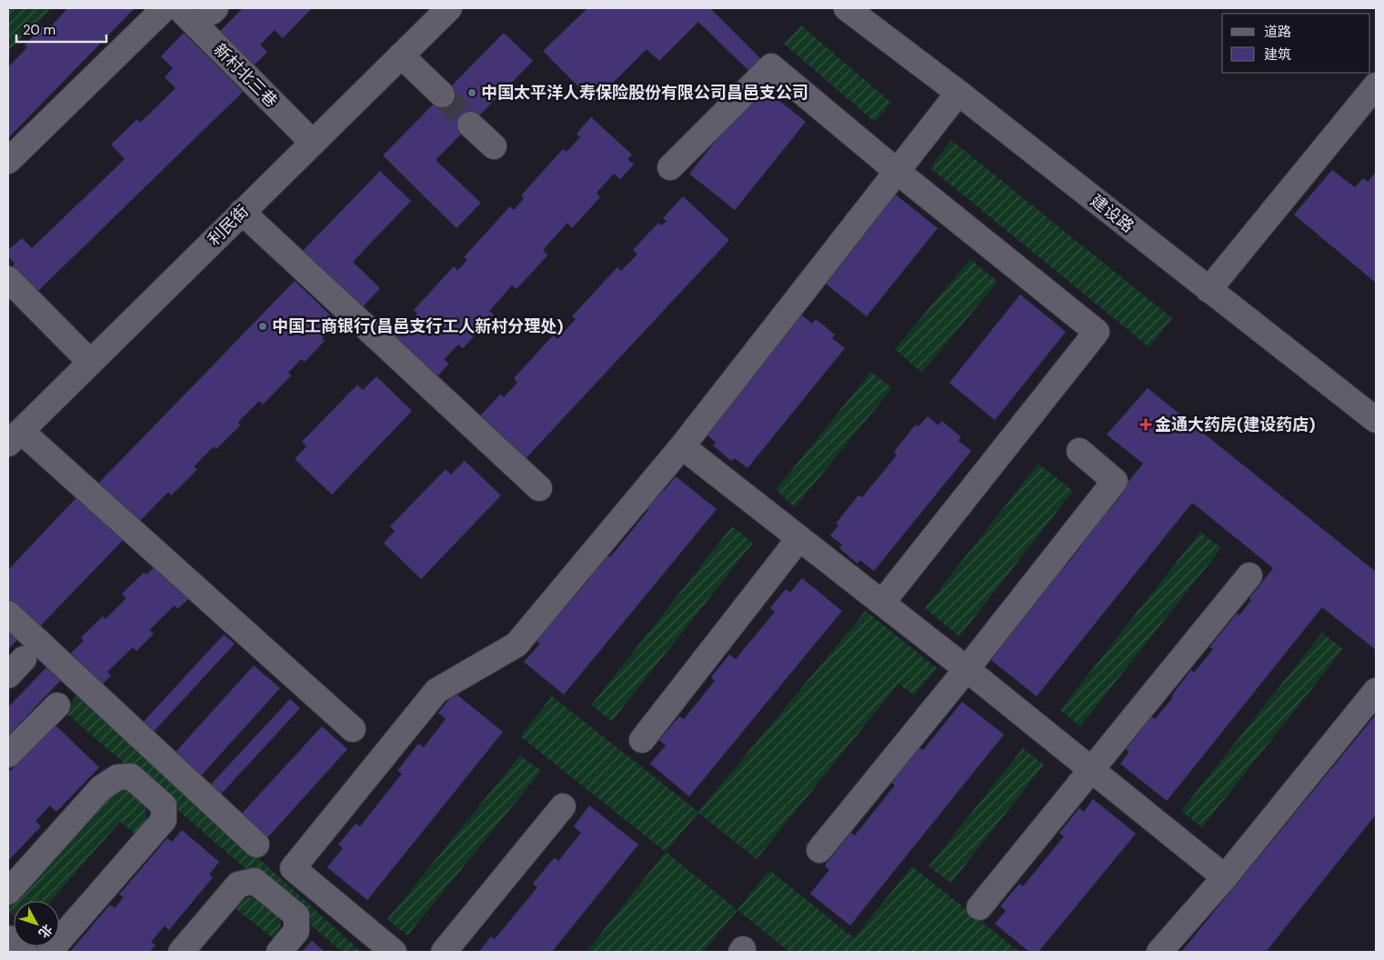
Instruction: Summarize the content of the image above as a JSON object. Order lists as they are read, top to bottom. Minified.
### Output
{"streets":{"street":["新村北三巷","建设路","利民街"]},"crossings":[["新村北三巷","利民街"]],"places":{"other":["中国太平洋人寿保险股份有限公司昌邑支公司","中国工商银行(昌邑支行工人新村分理处)"],"health":["金通大药房(建设药店)"]},"legend":["道路","建筑"],"scale_bar":"20 m","north":"bottom right"}
